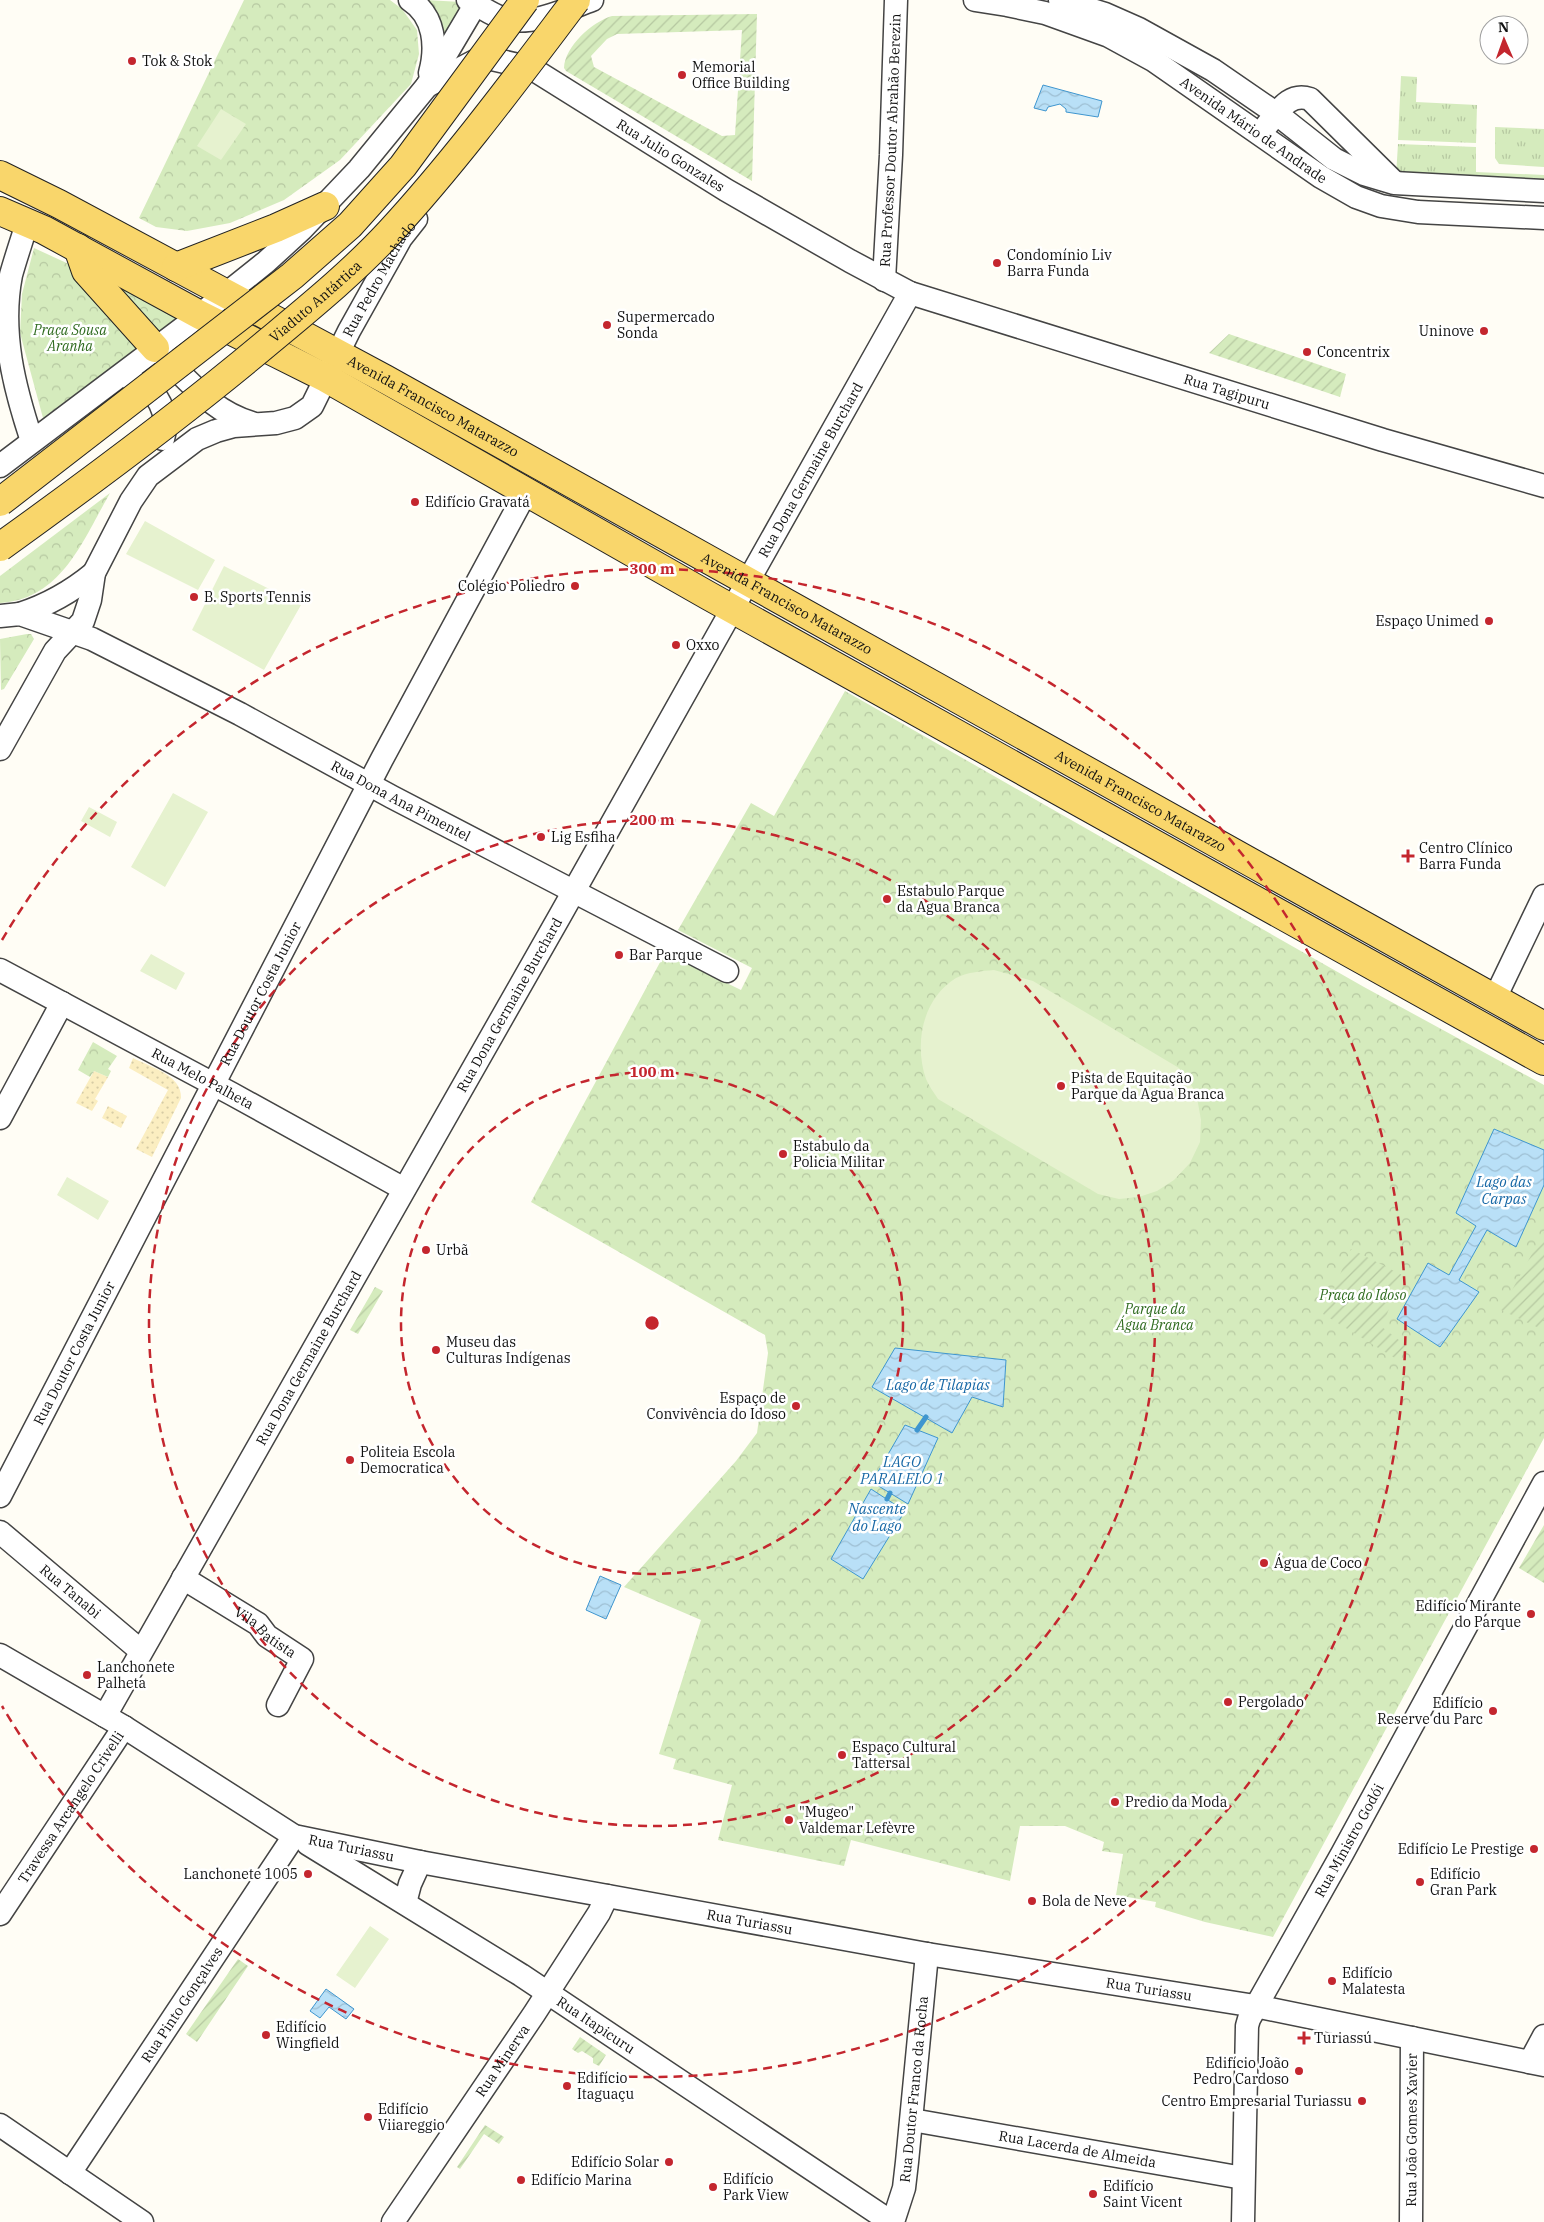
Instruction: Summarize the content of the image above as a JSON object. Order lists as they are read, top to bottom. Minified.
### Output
{"streets":{"main road":["Viaduto Antártica","Avenida Francisco Matarazzo"],"street":["Avenida Mário de Andrade","Rua Professor Doutor Abrahão Berezin","Rua Julio Gonzales","Rua Pedro Machado","Rua Tagipuru","Rua Dona Germaine Burchard","Rua Dona Ana Pimentel","Rua Doutor Costa Junior","Rua Melo Palheta","Rua Tanabi","Vila Batista","Travessa Arcangelo Crivelli","Rua Ministro Godói","Rua Turiassu","Rua Pinto Gonçalves","Rua Itapicuru","Rua Minerva","Rua Doutor Franco da Rocha","Rua João Gomes Xavier","Rua Lacerda de Almeida"]},"crossings":[["Rua Professor Doutor Abrahão Berezin","Rua Julio Gonzales"],["Rua Julio Gonzales","Rua Pedro Machado"],["Rua Julio Gonzales","Rua Tagipuru"],["Rua Julio Gonzales","Rua Dona Germaine Burchard"],["Rua Pedro Machado","Viaduto Antártica"],["Rua Pedro Machado","Avenida Francisco Matarazzo"],["Rua Pedro Machado","Rua Dona Ana Pimentel"],["Rua Tagipuru","Rua Dona Germaine Burchard"],["Avenida Francisco Matarazzo","Rua Dona Germaine Burchard"],["Avenida Francisco Matarazzo","Rua Doutor Costa Junior"],["Rua Dona Germaine Burchard","Rua Dona Ana Pimentel"],["Rua Dona Germaine Burchard","Rua Melo Palheta"],["Rua Dona Germaine Burchard","Rua Tanabi"],["Rua Dona Germaine Burchard","Vila Batista"],["Rua Dona Germaine Burchard","Rua Turiassu"],["Rua Dona Ana Pimentel","Rua Doutor Costa Junior"],["Rua Doutor Costa Junior","Rua Melo Palheta"],["Travessa Arcangelo Crivelli","Rua Turiassu"],["Rua Ministro Godói","Rua Turiassu"],["Rua Ministro Godói","Rua Lacerda de Almeida"],["Rua Turiassu","Rua Pinto Gonçalves"],["Rua Turiassu","Rua Itapicuru"],["Rua Turiassu","Rua Minerva"],["Rua Turiassu","Rua Doutor Franco da Rocha"],["Rua Turiassu","Rua João Gomes Xavier"],["Rua Pinto Gonçalves","Rua Itapicuru"],["Rua Itapicuru","Rua Minerva"],["Rua Itapicuru","Rua Doutor Franco da Rocha"],["Rua Doutor Franco da Rocha","Rua Lacerda de Almeida"]],"water":["Lago das Carpas","Lago de Tilapias","LAGO PARALELO 1","Nascente do Lago"],"parks":["Praça Sousa Aranha","Praça do Idoso","Parque da Água Branca"],"places":{"other":["Tok & Stok","Memorial Office Building","Condomínio Liv Barra Funda","Supermercado Sonda","Uninove","Concentrix","Edifício Gravatá","Colégio Poliedro","B. Sports Tennis","Espaço Unimed","Oxxo","Lig Esfiha","Estabulo Parque da Agua Branca","Bar Parque","Pista de Equitação Parque da Agua Branca","Estabulo da Policia Militar","Urbã","Museu das Culturas Indígenas","Espaço de Convivência do Idoso","Politeia Escola Democratica","Água de Coco","Edifício Mirante do Parque","Lanchonete Palheta","Pergolado","Edifício Reserve du Parc","Espaço Cultural Tattersal","Predio da Moda","\"Mugeo\" Valdemar Lefèvre","Edifício Le Prestige","Lanchonete 1005","Edifício Gran Park","Bola de Neve","Edifício Malatesta","Edifício Wingfield","Edifício João Pedro Cardoso","Edifício Itaguaçu","Centro Empresarial Turiassu","Edifício Viiareggio","Edifício Solar","Edifício Marina","Edifício Park View","Edifício Saint Vicent"],"health":["Centro Clínico Barra Funda","Turiassú"]},"north":"top","rings":["300 m","200 m","100 m"]}
